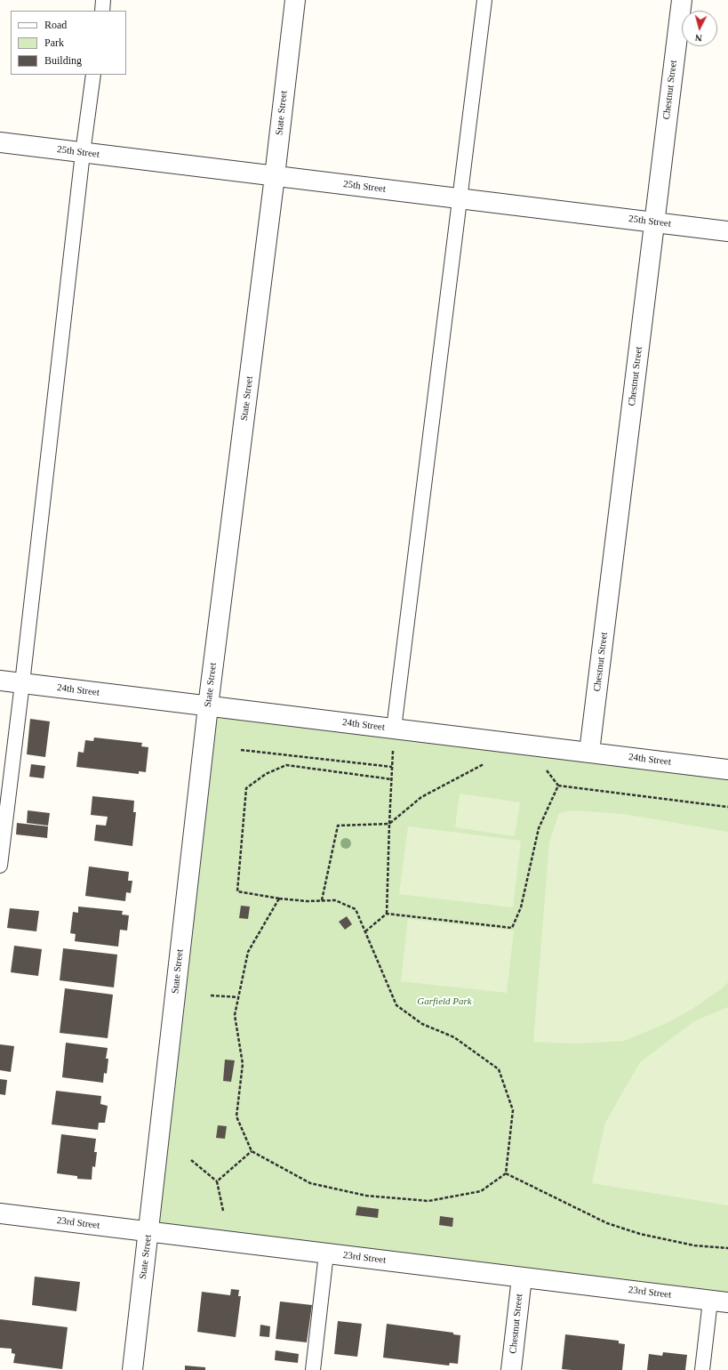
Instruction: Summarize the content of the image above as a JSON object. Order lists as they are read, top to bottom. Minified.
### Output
{"streets":{"street":["Chestnut Street","State Street","25th Street","24th Street","23rd Street"]},"crossings":[["Chestnut Street","25th Street"],["Chestnut Street","24th Street"],["Chestnut Street","23rd Street"],["State Street","25th Street"],["State Street","24th Street"],["State Street","23rd Street"]],"parks":["Garfield Park"],"legend":["Road","Park","Building"],"north":"bottom"}
